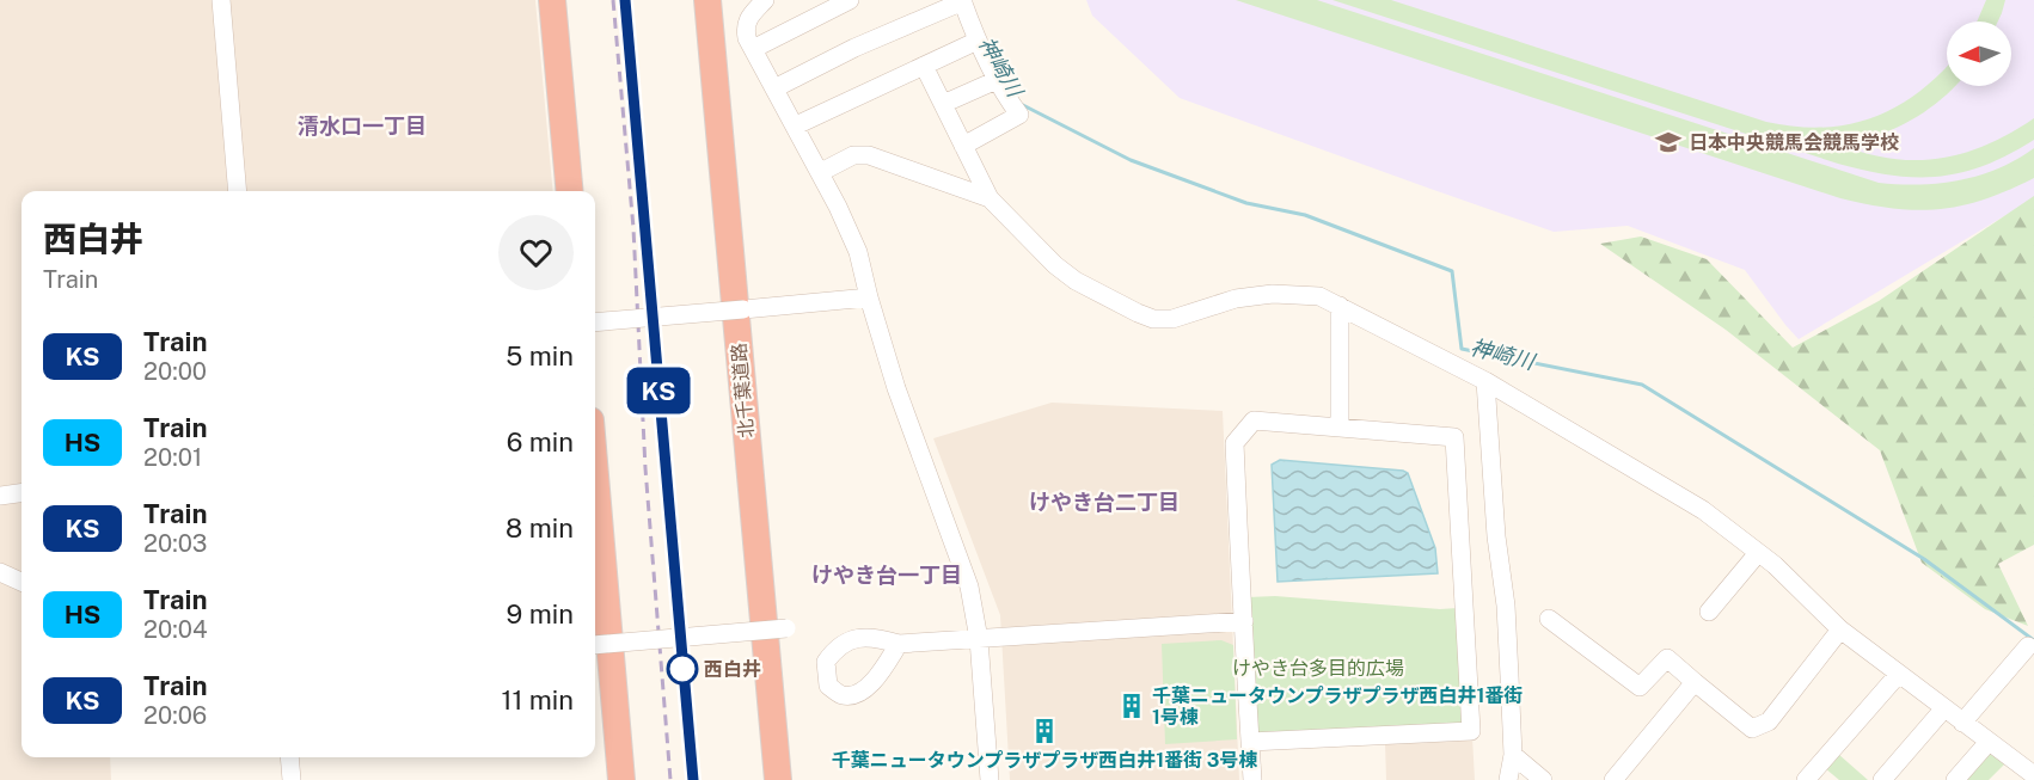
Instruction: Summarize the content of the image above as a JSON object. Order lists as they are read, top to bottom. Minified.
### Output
{"streets":{"highway":["北千葉道路"]},"districts":["清水口一丁目","けやき台二丁目","けやき台一丁目"],"water":["神崎川"],"parks":["けやき台多目的広場"],"places":{"school or university":["日本中央競馬会競馬学校"],"other":["西白井"],"building":["千葉ニュータウンプラザプラザ西白井1番街 1号棟","千葉ニュータウンプラザプラザ西白井1番街 3号棟"]},"north":"left","page":{"on_map":"KS","heading":["西白井","Train"],"list":[{"mark":"KS","name":"Train","note":"20:00","value":"5 min"},{"mark":"HS","name":"Train","note":"20:01","value":"6 min"},{"mark":"KS","name":"Train","note":"20:03","value":"8 min"},{"mark":"HS","name":"Train","note":"20:04","value":"9 min"},{"mark":"KS","name":"Train","note":"20:06","value":"11 min"}]}}
